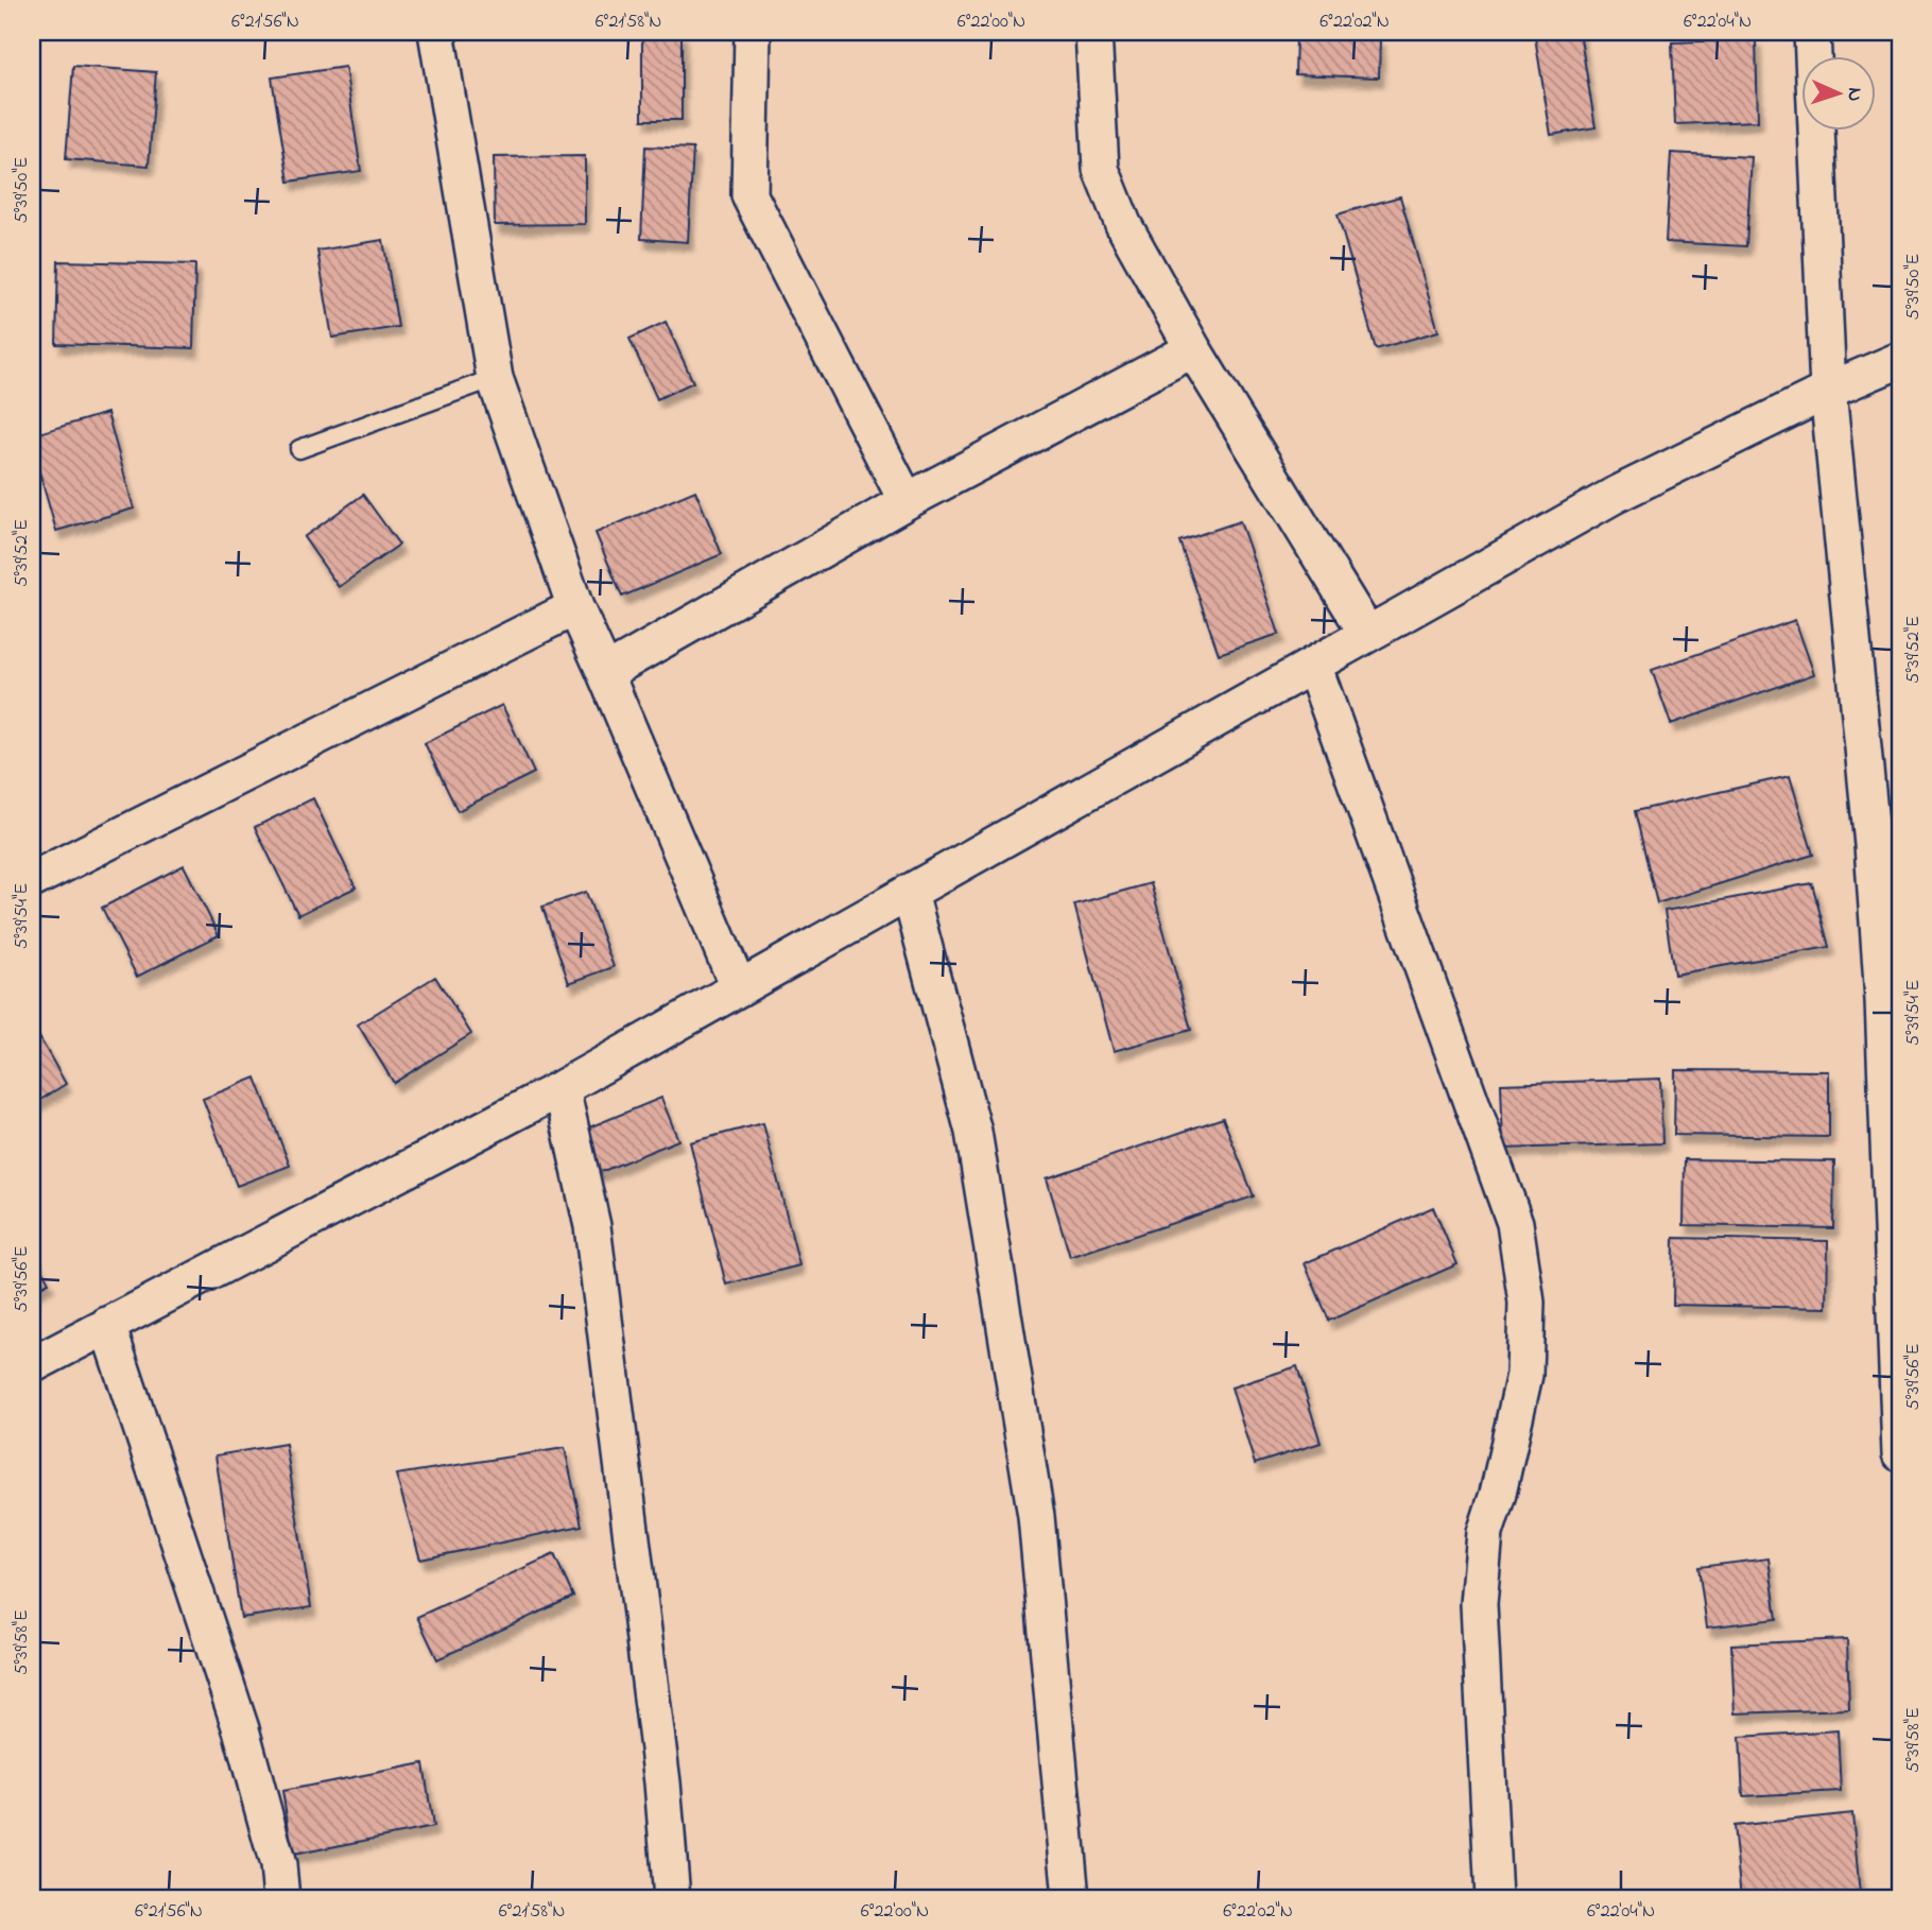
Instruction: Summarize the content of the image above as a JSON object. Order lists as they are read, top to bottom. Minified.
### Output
{"north":"right","coordinates":["6°21'56\"N","6°21'58\"N","6°22'00\"N","6°22'02\"N","6°22'04\"N","5°39'50\"E","5°39'52\"E","5°39'54\"E","5°39'56\"E","5°39'58\"E"]}
